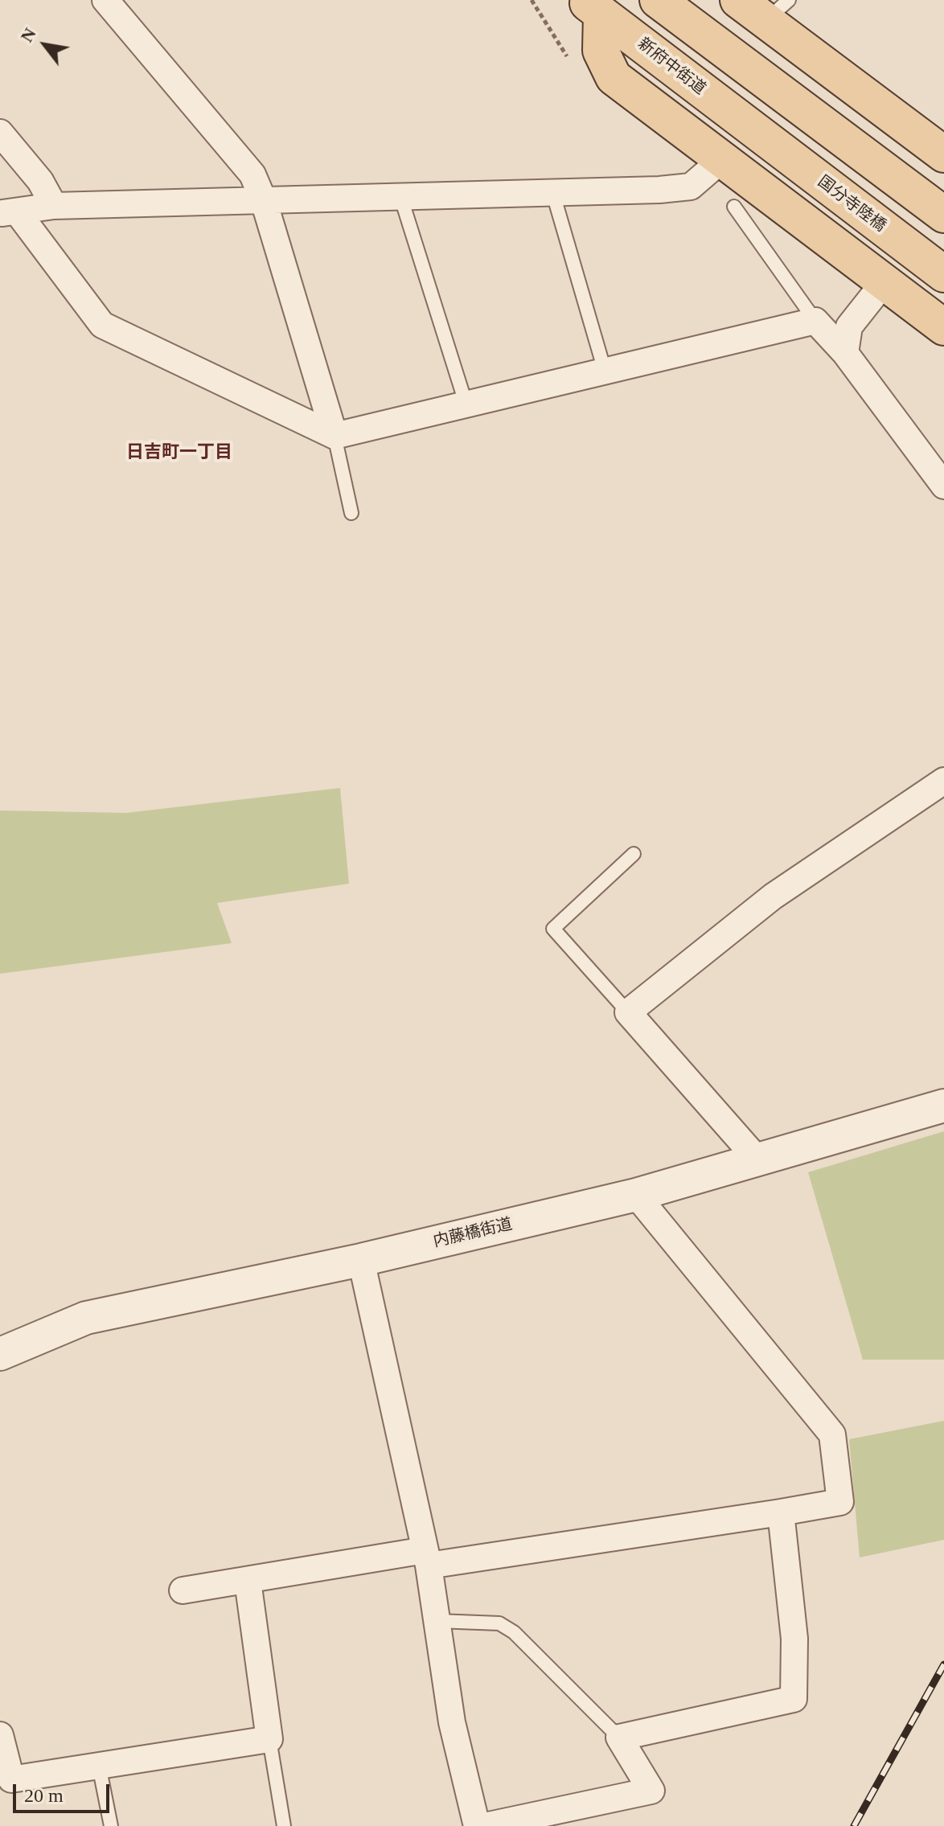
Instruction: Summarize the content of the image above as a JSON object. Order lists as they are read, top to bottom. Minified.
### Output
{"streets":{"main road":["新府中街道","国分寺陸橋"],"street":["内藤橋街道"]},"crossings":[["新府中街道","国分寺陸橋"]],"districts":["日吉町一丁目"],"scale_bar":"20 m","north":"top left"}
